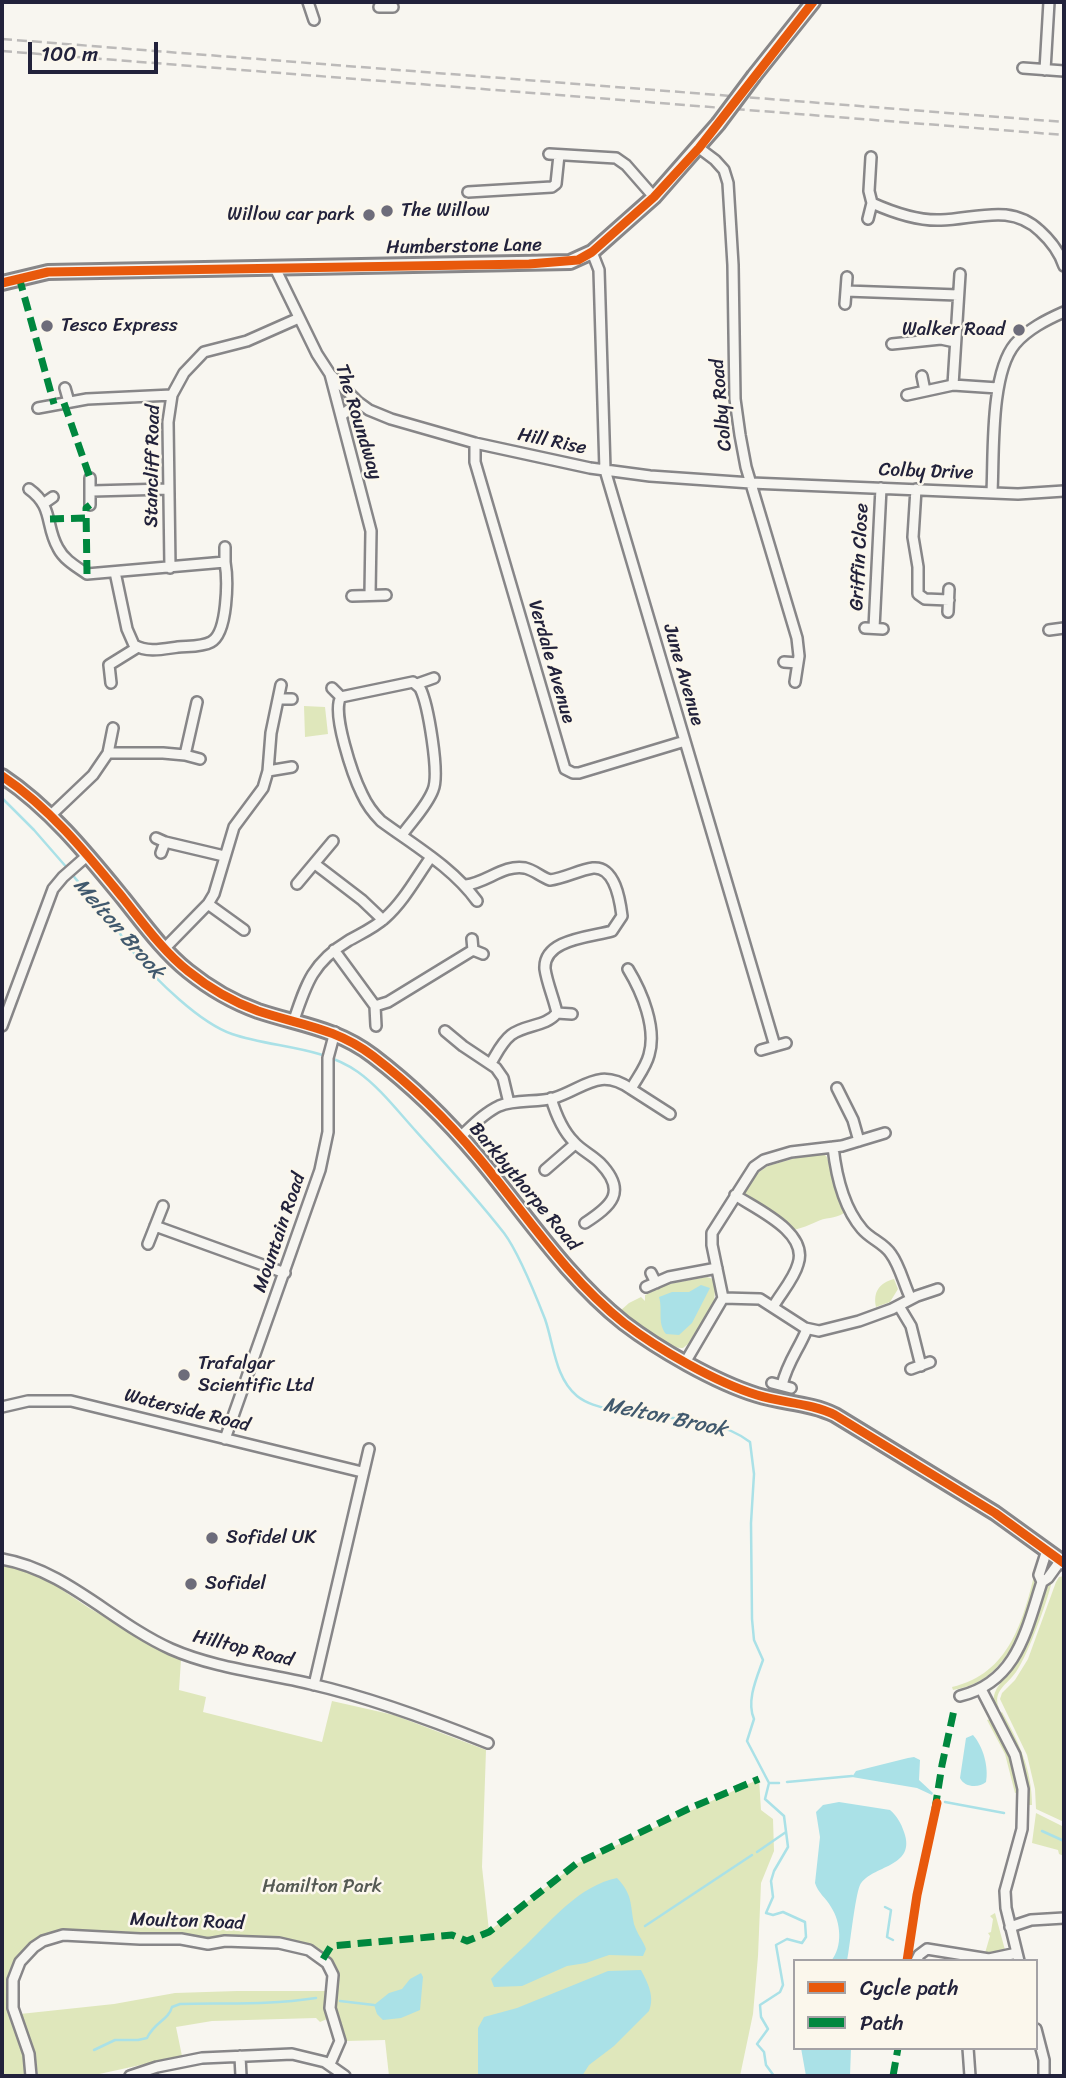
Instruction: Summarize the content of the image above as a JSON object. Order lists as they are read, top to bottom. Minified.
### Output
{"streets":{"street":["Humberstone Lane","Colby Road","The Roundway","Hill Rise","Stancliff Road","Colby Drive","Griffin Close","Verdale Avenue","June Avenue","Barkbythorpe Road","Mountain Road","Waterside Road","Hilltop Road","Moulton Road"]},"crossings":[["Humberstone Lane","Colby Road"],["Humberstone Lane","The Roundway"],["Humberstone Lane","June Avenue"],["Colby Road","Hill Rise"],["The Roundway","Hill Rise"],["The Roundway","Stancliff Road"],["Hill Rise","Colby Drive"],["Hill Rise","Verdale Avenue"],["Hill Rise","June Avenue"],["Colby Drive","Griffin Close"],["Verdale Avenue","June Avenue"],["Barkbythorpe Road","Mountain Road"],["Mountain Road","Waterside Road"]],"water":["Melton Brook"],"parks":["Hamilton Park"],"places":["The Willow","Willow car park","Tesco Express","Walker Road","Trafalgar Scientific Ltd","Sofidel UK","Sofidel"],"legend":["Cycle path","Path"],"scale_bar":"100 m"}
